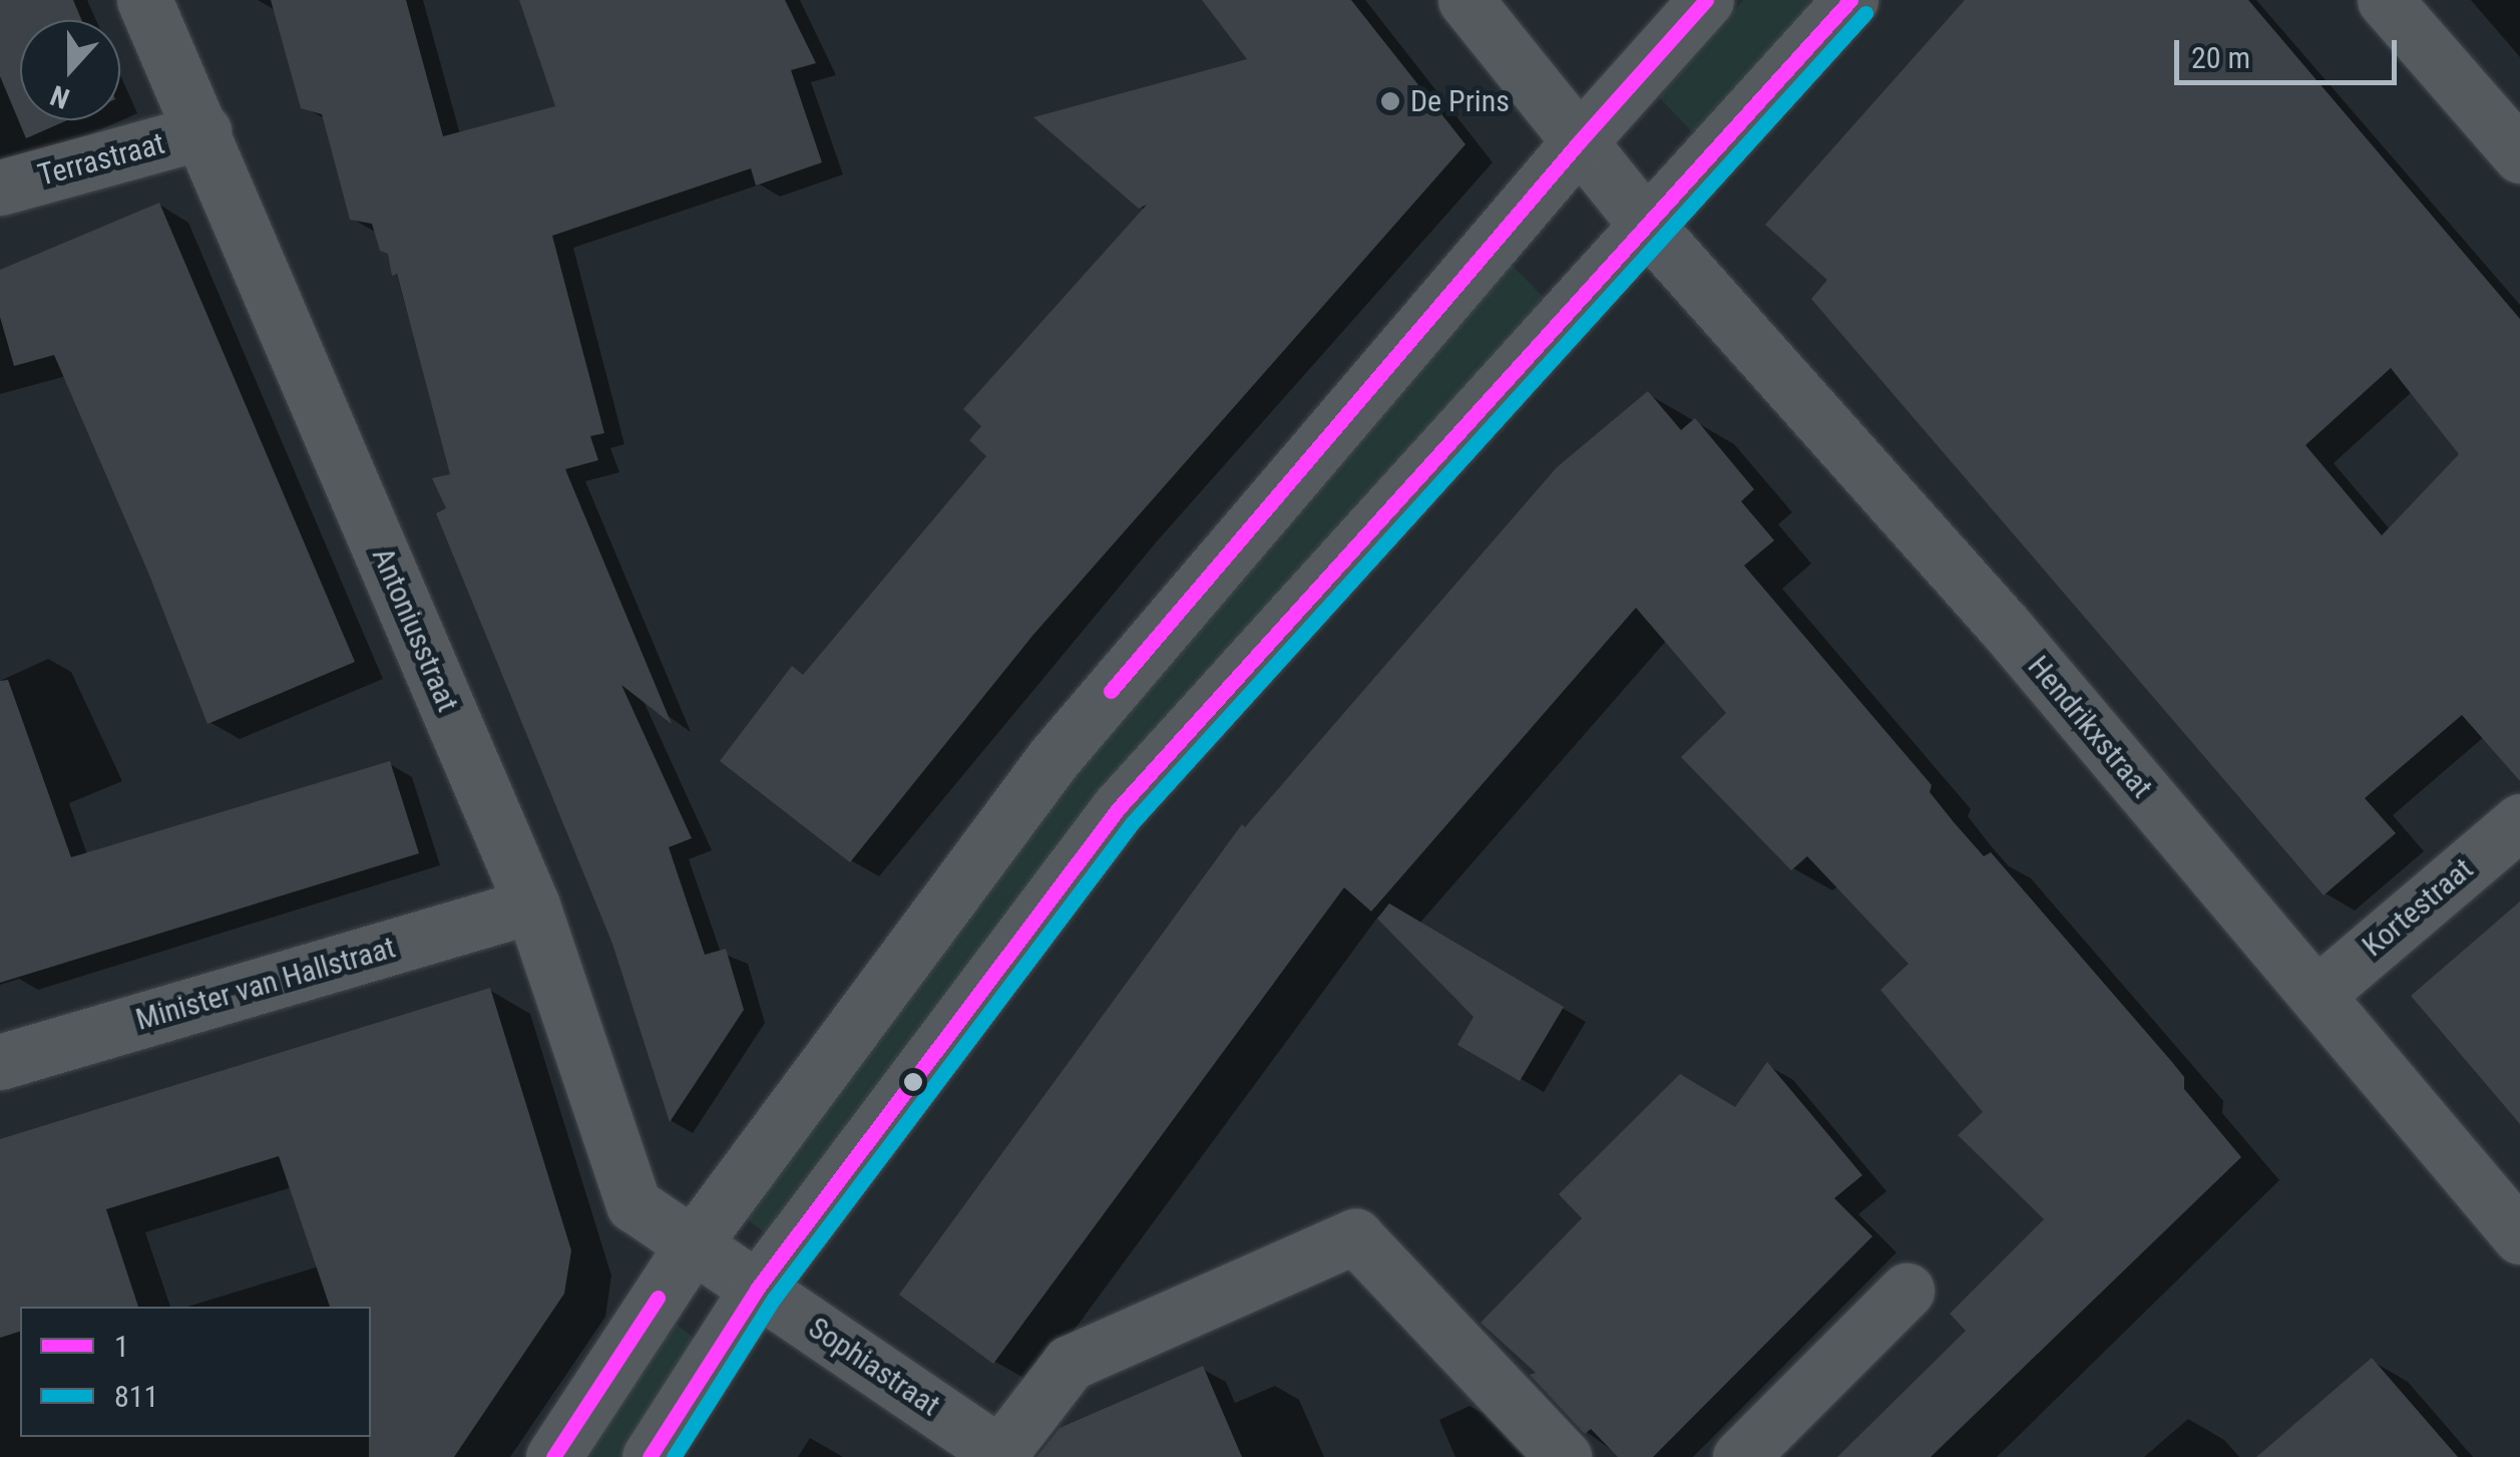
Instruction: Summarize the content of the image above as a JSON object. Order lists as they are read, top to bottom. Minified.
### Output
{"streets":{"street":["Terrastraat","Antoniusstraat","Hendrikxstraat","Kortestraat","Minister van Hallstraat","Sophiastraat"]},"crossings":[["Terrastraat","Antoniusstraat"],["Antoniusstraat","Minister van Hallstraat"],["Antoniusstraat","Sophiastraat"],["Hendrikxstraat","Kortestraat"]],"places":["De Prins"],"lines":["transit line 1","transit line 811"],"legend":["1","811"],"scale_bar":"20 m","north":"bottom"}
